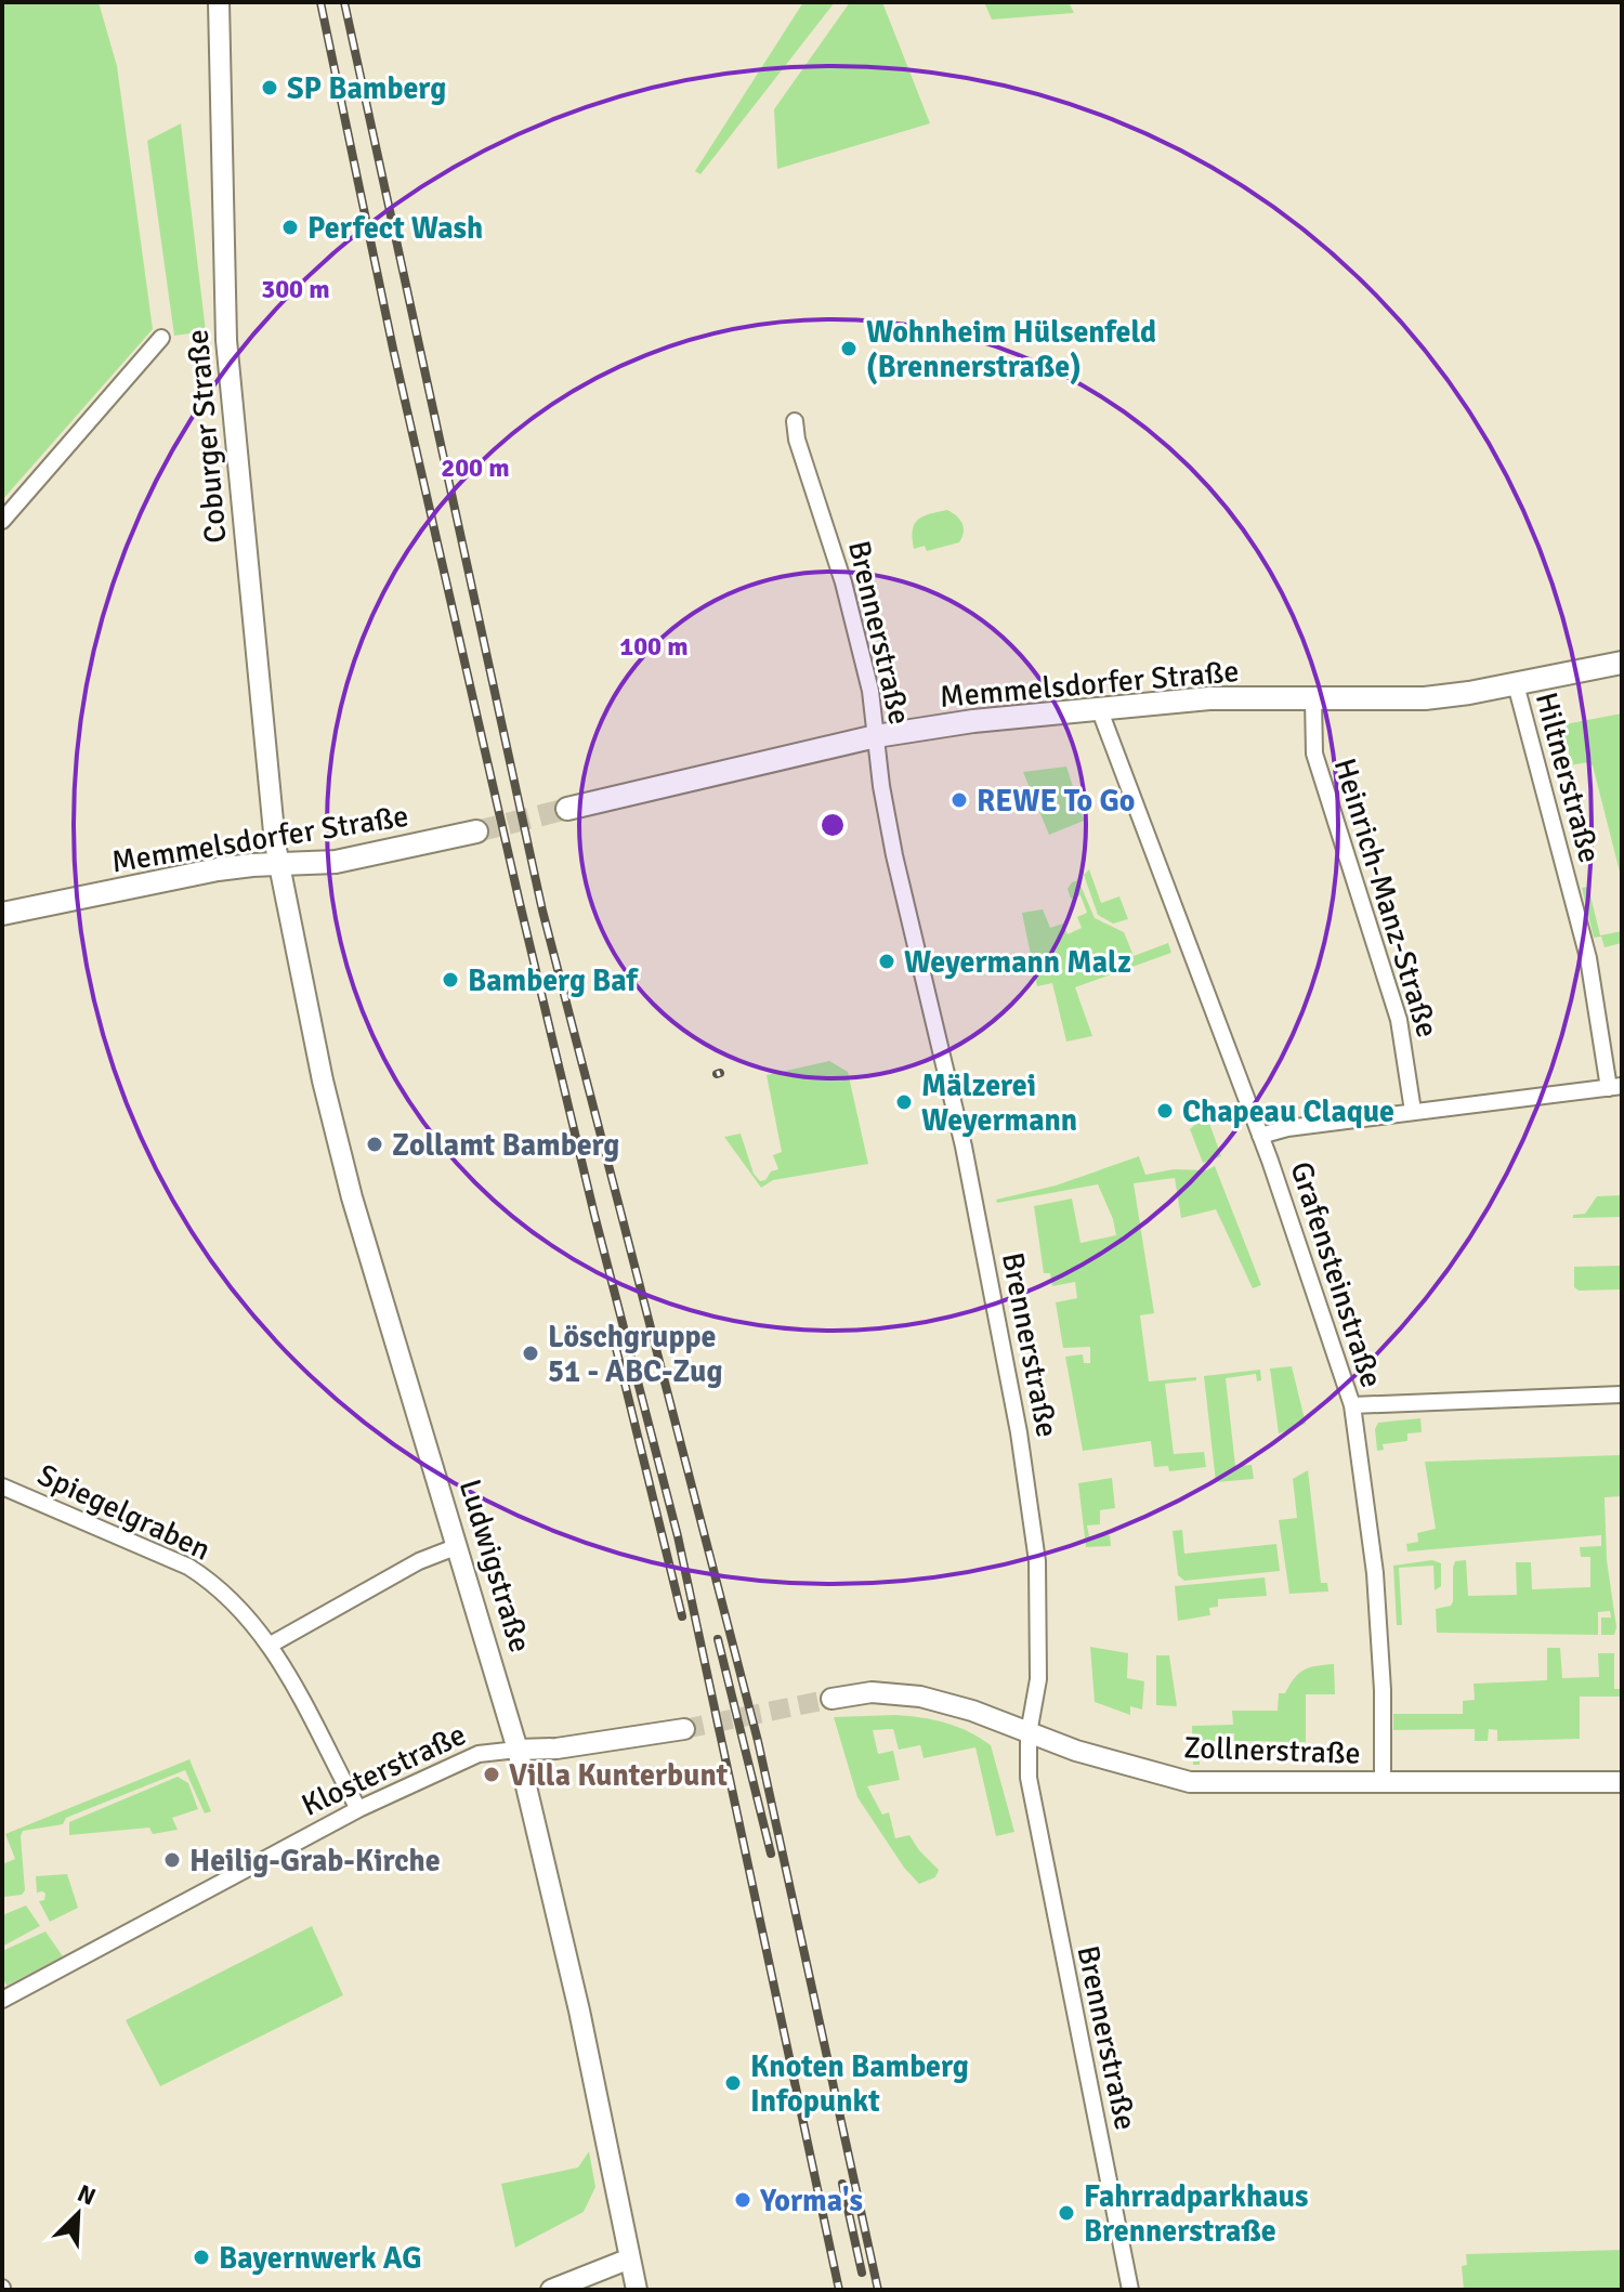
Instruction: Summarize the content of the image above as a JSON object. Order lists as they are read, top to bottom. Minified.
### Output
{"streets":{"main road":["Memmelsdorfer Straße"],"street":["Coburger Straße","Brennerstraße","Hiltnerstraße","Heinrich-Manz-Straße","Grafensteinstraße","Spiegelgraben","Ludwigstraße","Zollnerstraße","Klosterstraße"]},"crossings":[["Coburger Straße","Memmelsdorfer Straße"],["Coburger Straße","Ludwigstraße"],["Brennerstraße","Memmelsdorfer Straße"],["Brennerstraße","Zollnerstraße"],["Memmelsdorfer Straße","Hiltnerstraße"],["Memmelsdorfer Straße","Heinrich-Manz-Straße"],["Memmelsdorfer Straße","Grafensteinstraße"],["Memmelsdorfer Straße","Ludwigstraße"],["Grafensteinstraße","Zollnerstraße"],["Spiegelgraben","Klosterstraße"],["Ludwigstraße","Klosterstraße"]],"places":["SP Bamberg","Perfect Wash","Wohnheim Hülsenfeld (Brennerstraße)","REWE To Go","Weyermann Malz","Bamberg Baf","Mälzerei Weyermann","Chapeau Claque","Zollamt Bamberg","Löschgruppe 51 - ABC-Zug","Villa Kunterbunt","Heilig-Grab-Kirche","Knoten Bamberg Infopunkt","Yorma's","Fahrradparkhaus Brennerstraße","Bayernwerk AG"],"north":"top right","rings":["300 m","200 m","100 m"]}
